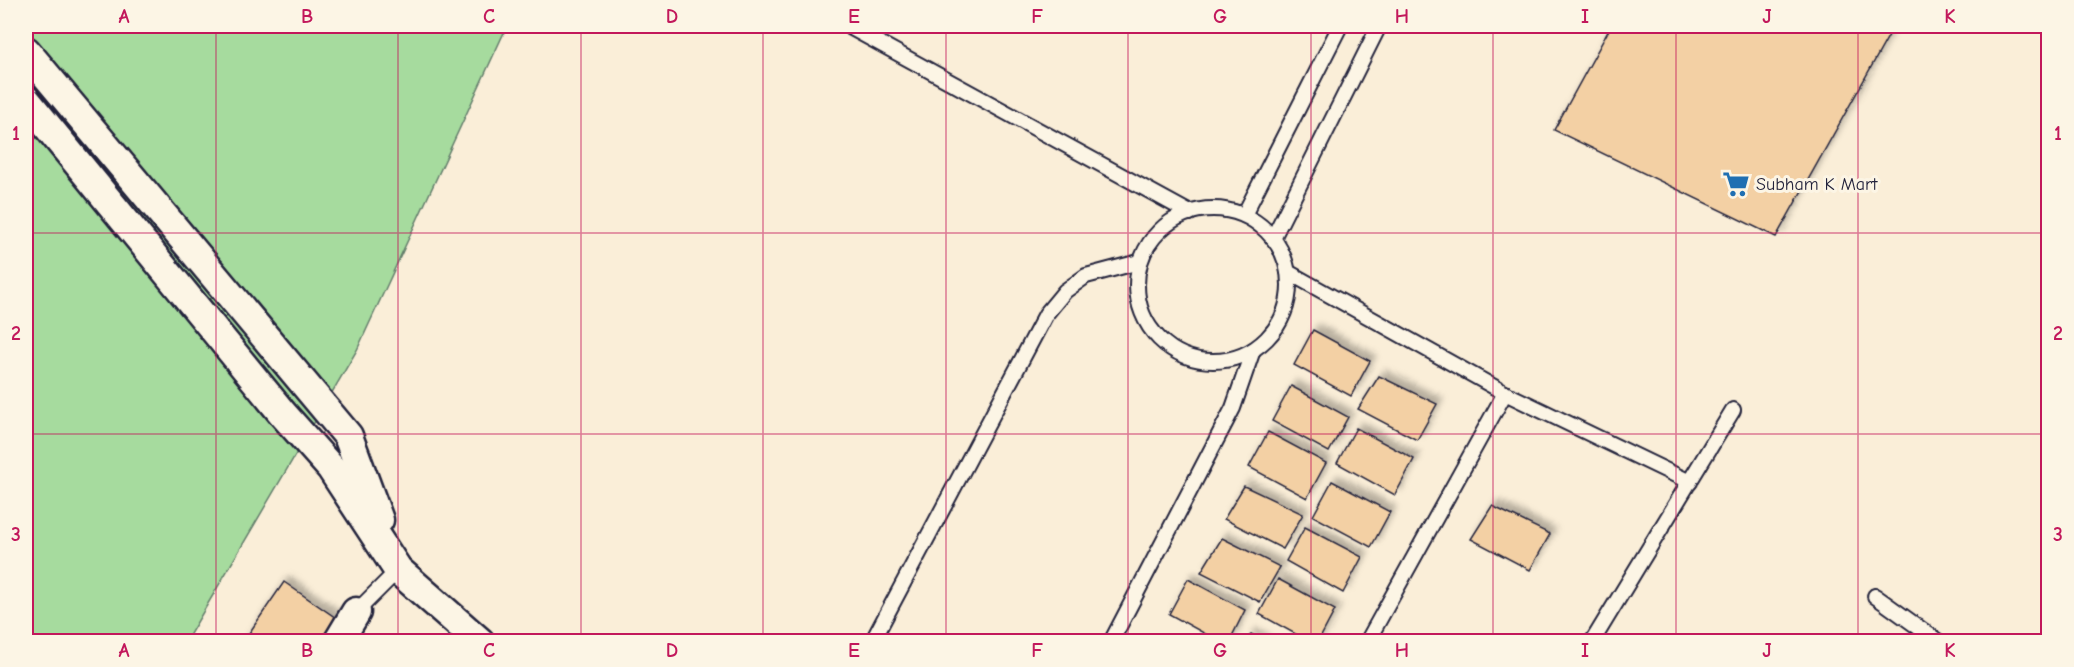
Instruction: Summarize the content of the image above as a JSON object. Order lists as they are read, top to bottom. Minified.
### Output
{"places":{"supermarket":["Subham K Mart"]},"grid":{"columns":["A","B","C","D","E","F","G","H","I","J","K"],"rows":["1","2","3"]}}
